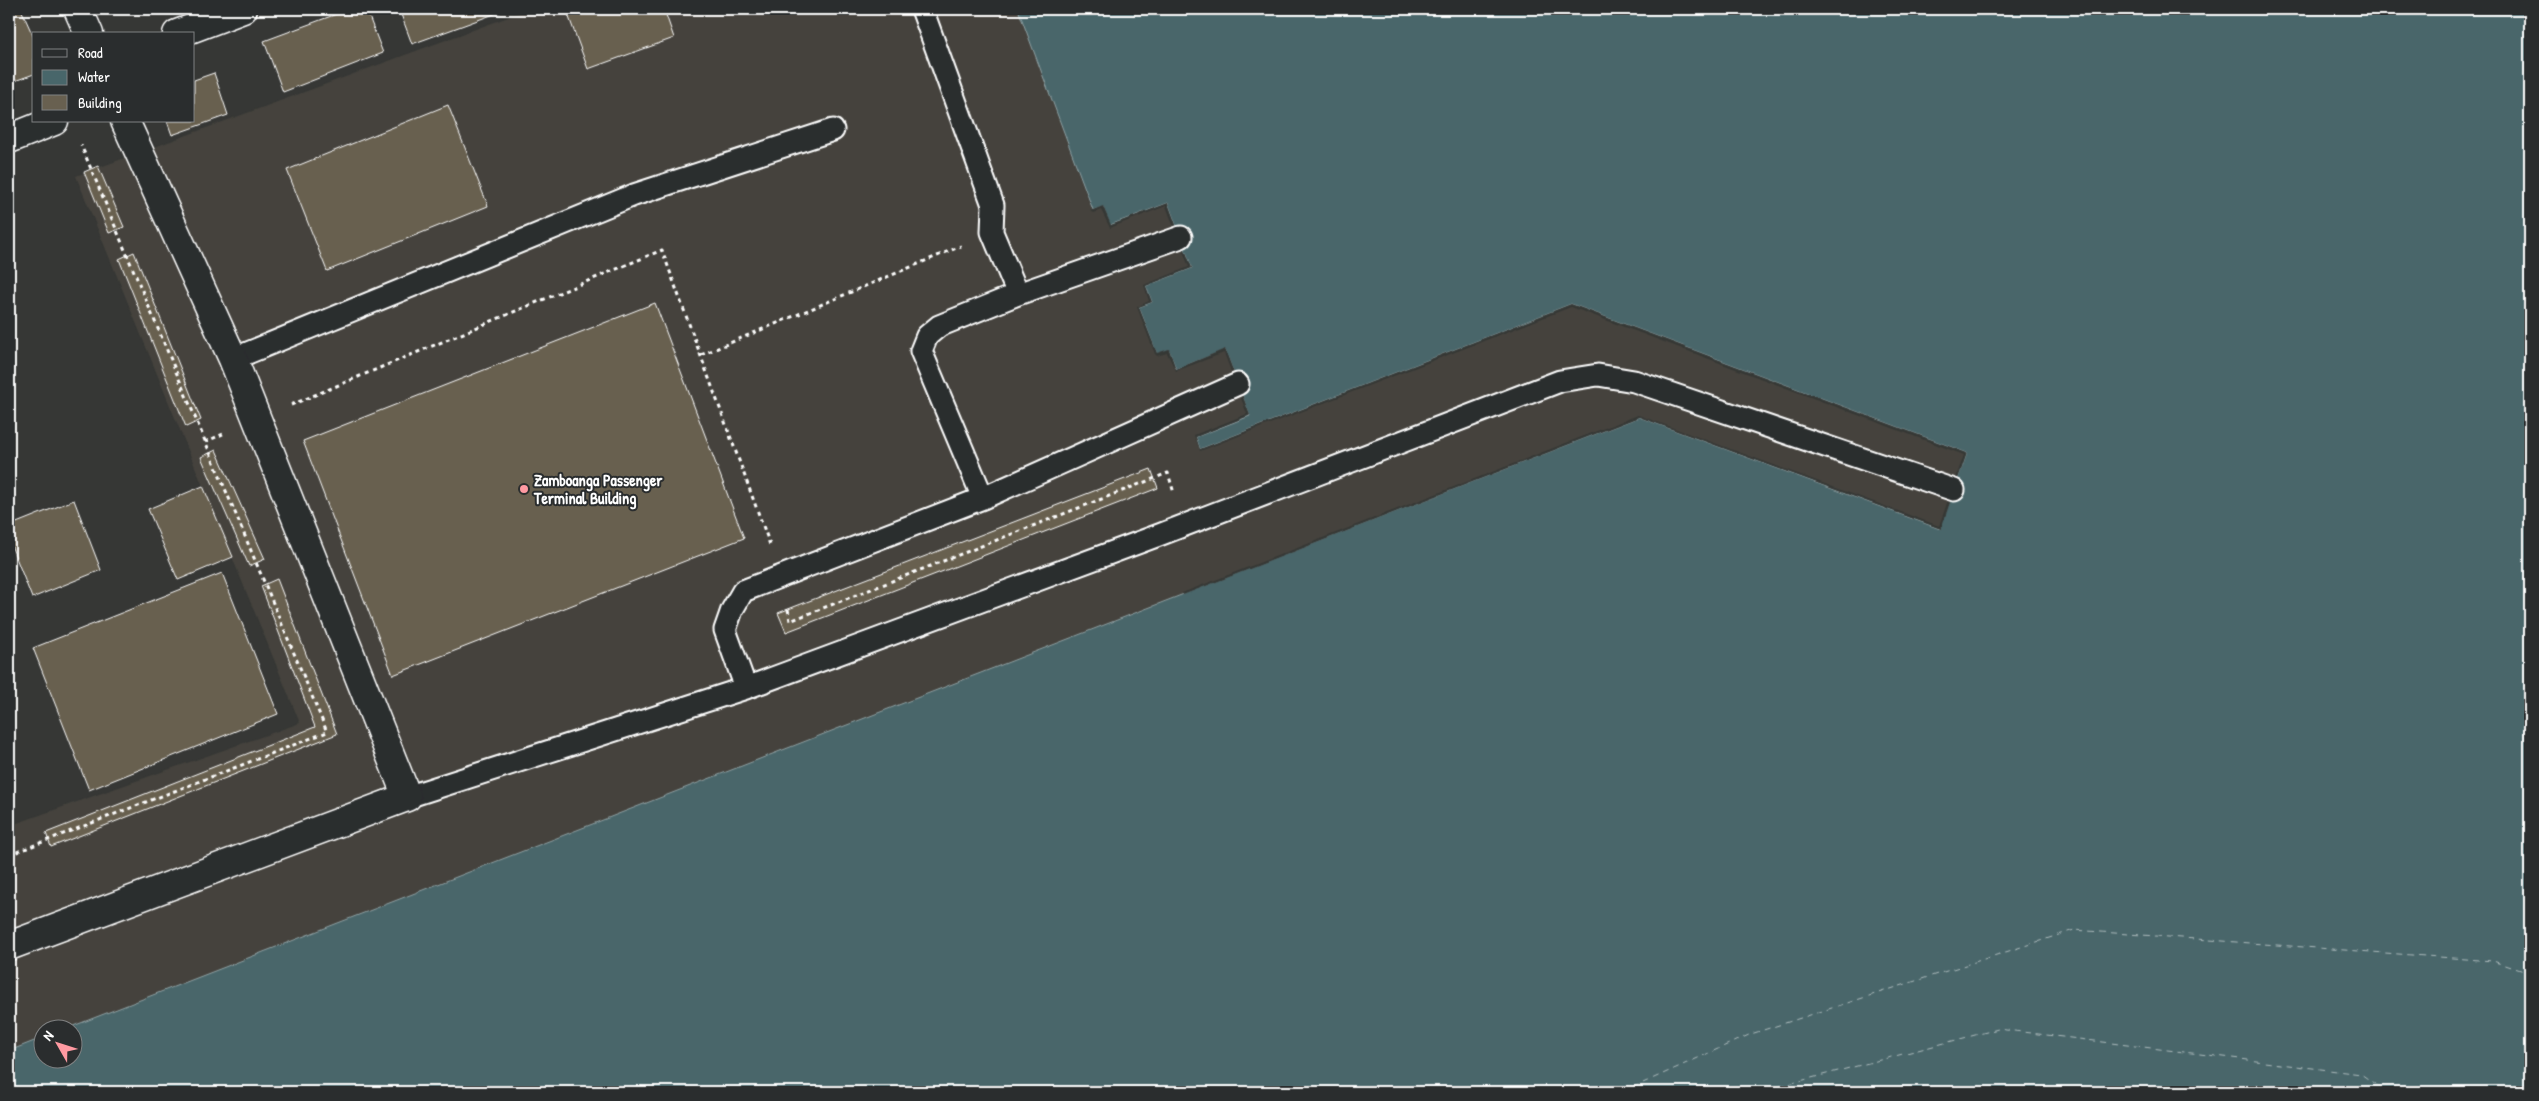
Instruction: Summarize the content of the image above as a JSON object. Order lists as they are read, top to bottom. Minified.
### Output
{"places":["Zamboanga Passenger Terminal Building"],"legend":["Road","Water","Building"],"north":"top left"}
